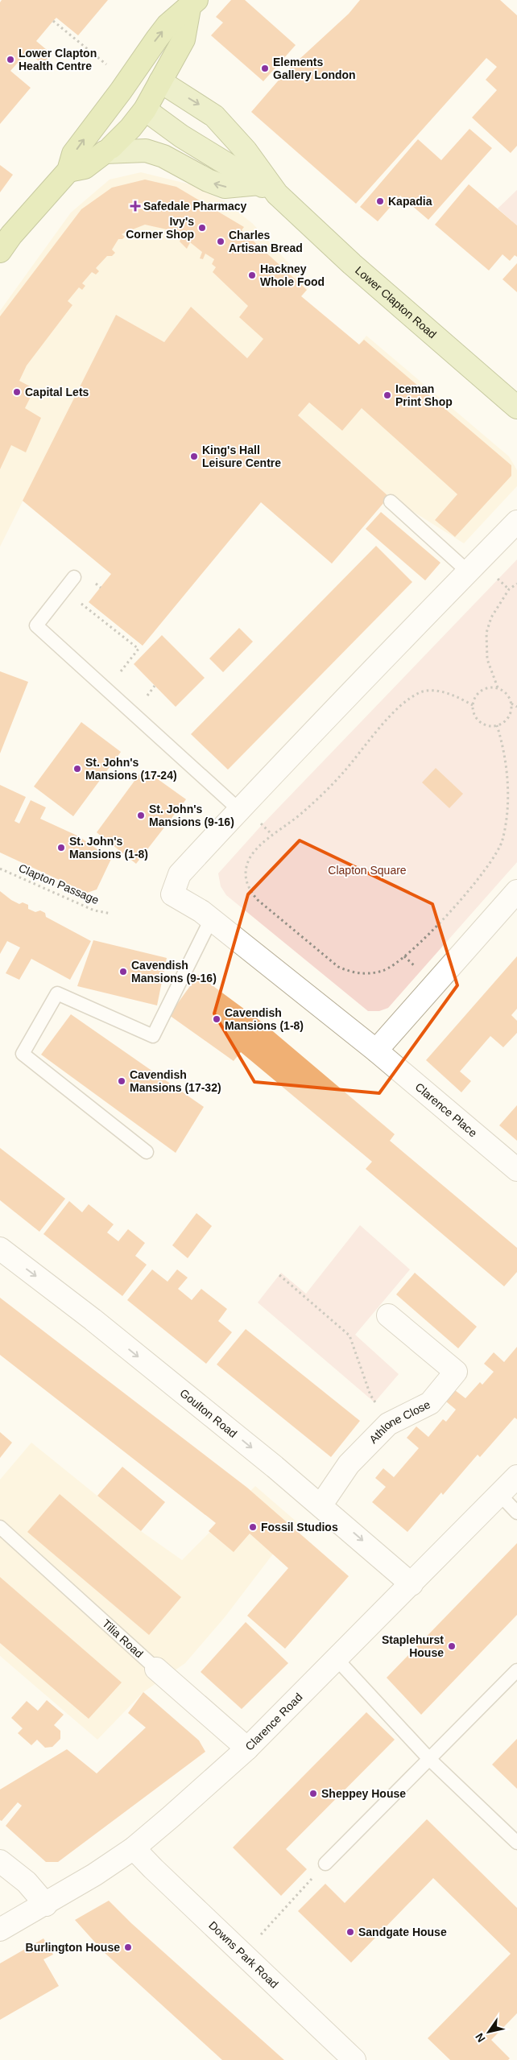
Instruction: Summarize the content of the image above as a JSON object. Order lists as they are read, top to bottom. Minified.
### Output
{"streets":{"highway":["Lower Clapton Road"],"street":["Clarence Place","Goulton Road","Athlone Close","Tilia Road","Clarence Road","Downs Park Road"],"path":["Clapton Passage"]},"crossings":[["Goulton Road","Athlone Close"],["Goulton Road","Clarence Road"],["Tilia Road","Clarence Road"],["Clarence Road","Downs Park Road"]],"one_way":["Goulton Road"],"parks":["Clapton Square"],"places":{"other":["Lower Clapton Health Centre","Elements Gallery London","Kapadia","Ivy's Corner Shop","Charles Artisan Bread","Hackney Whole Food","Capital Lets","Iceman Print Shop","King's Hall Leisure Centre","St. John's Mansions (17-24)","St. John's Mansions (9-16)","St. John's Mansions (1-8)","Cavendish Mansions (9-16)","Cavendish Mansions (1-8)","Cavendish Mansions (17-32)","Fossil Studios","Staplehurst House","Sheppey House","Sandgate House","Burlington House"],"health":["Safedale Pharmacy"]},"north":"bottom left"}
